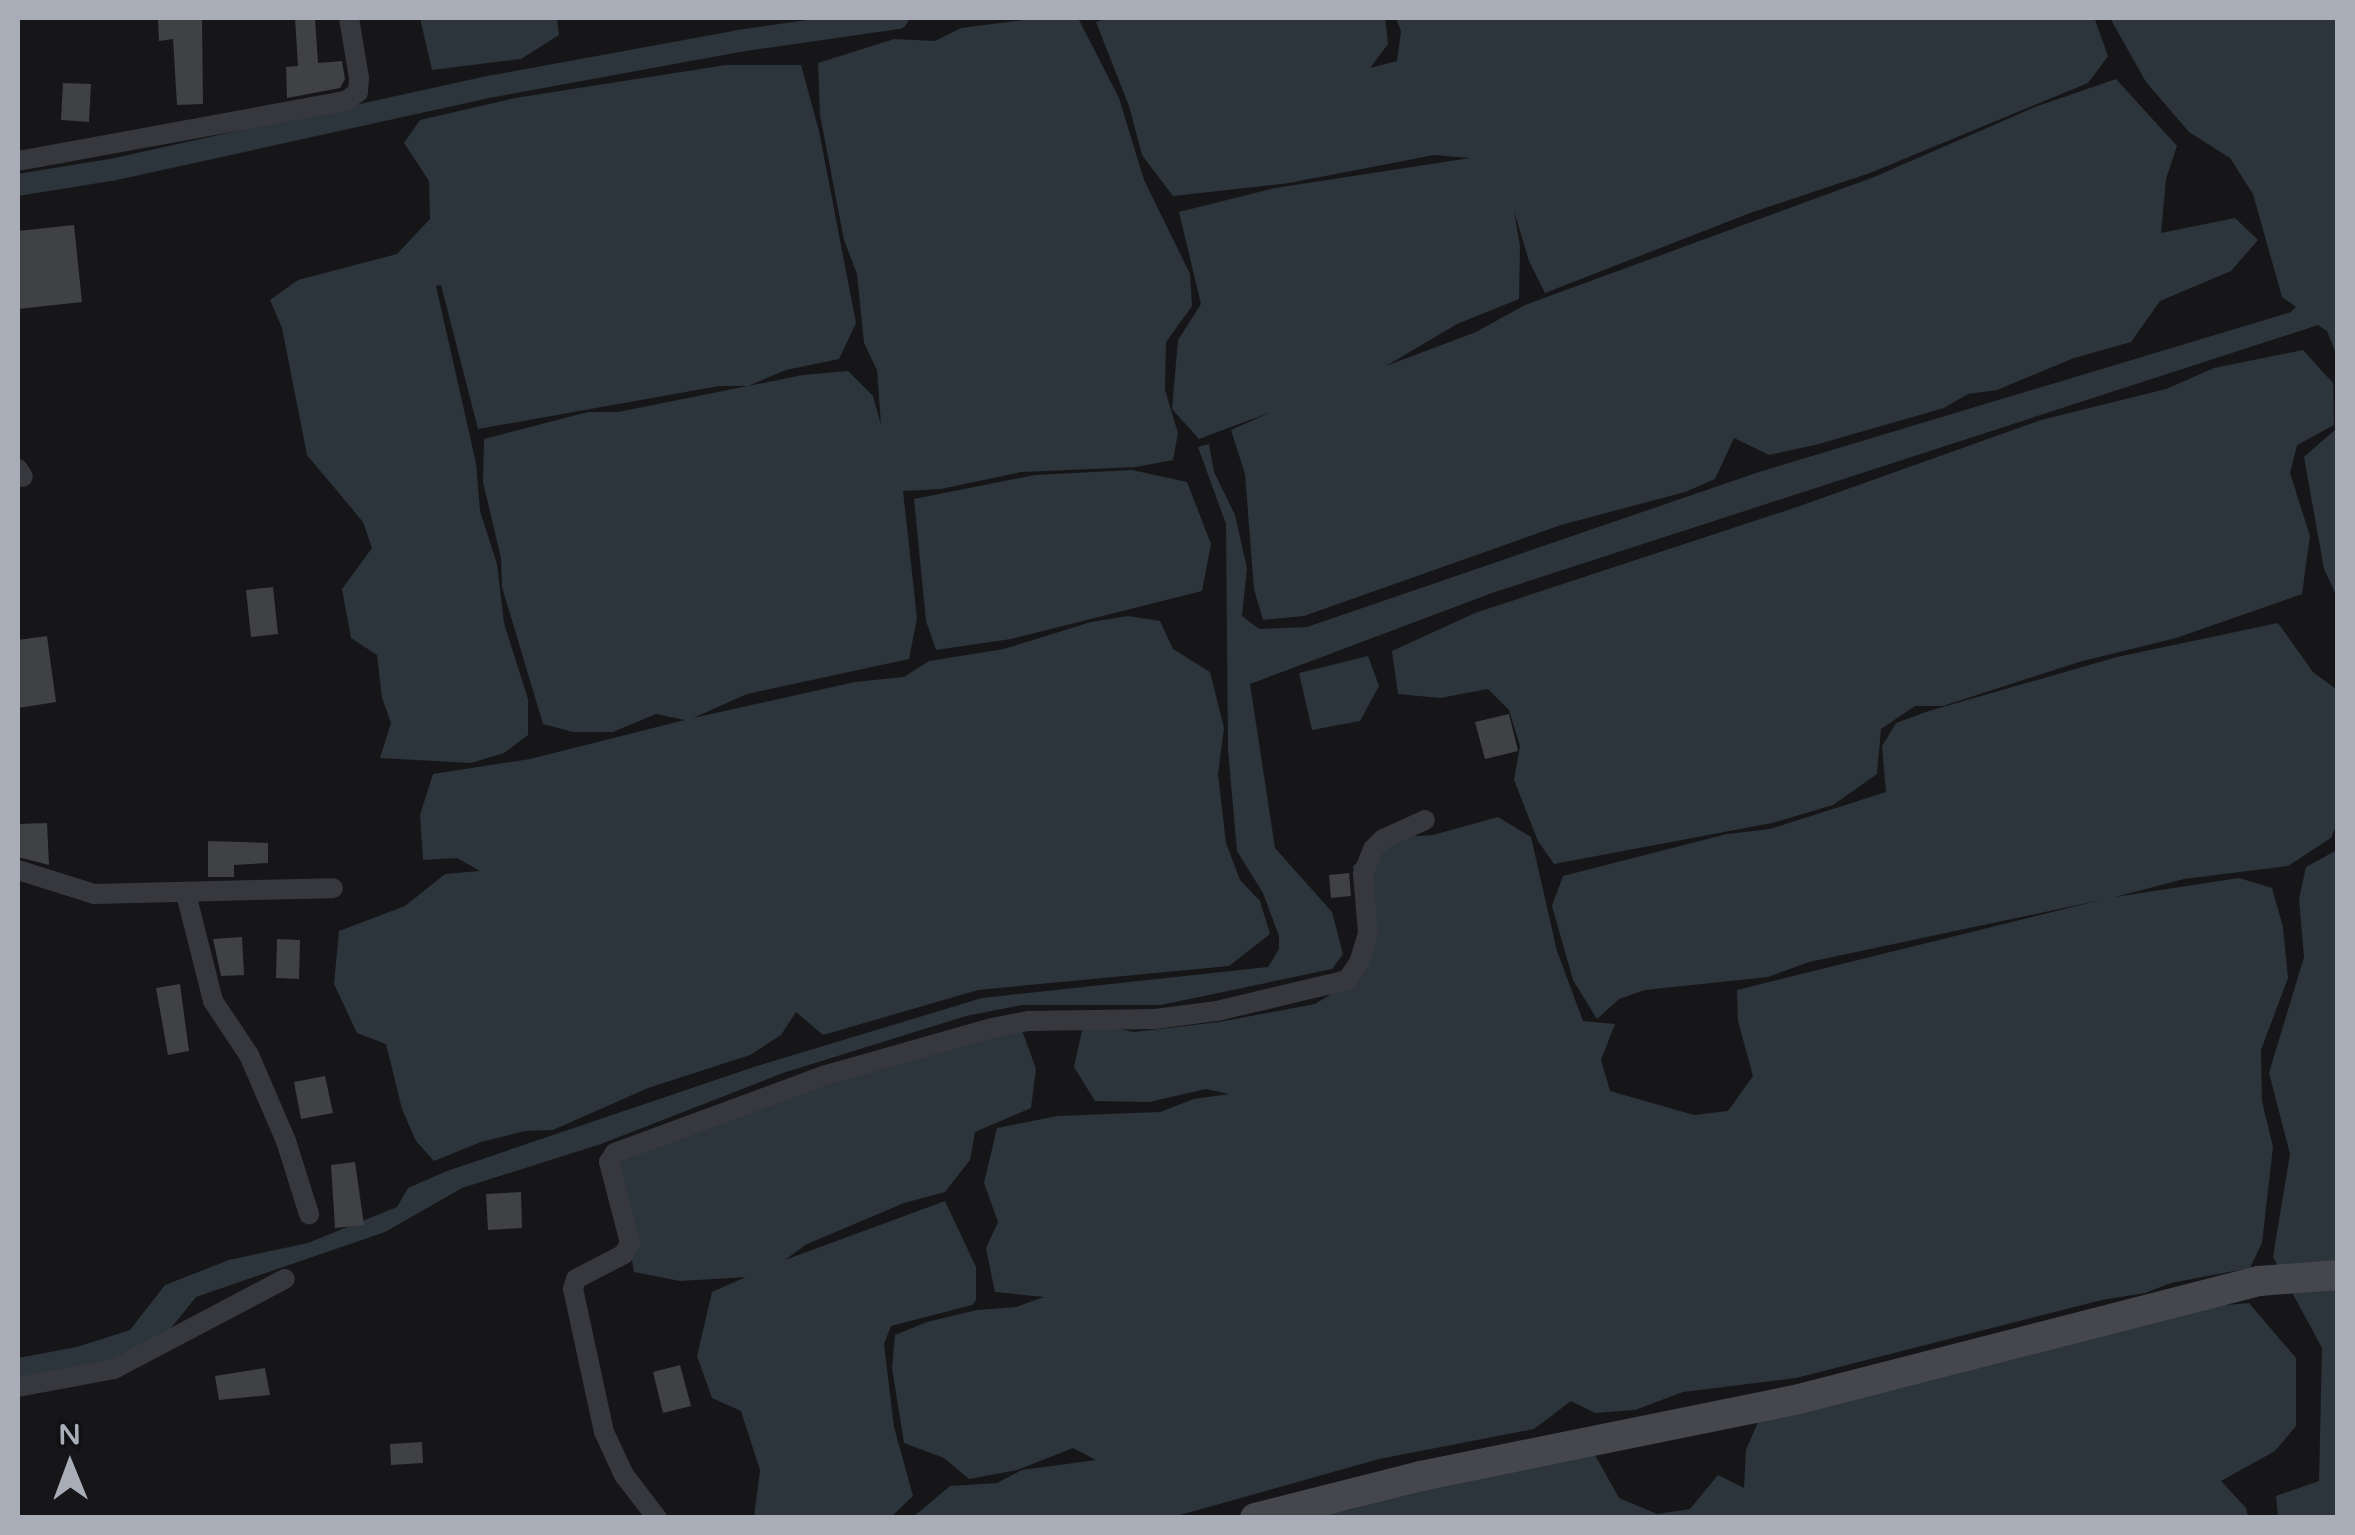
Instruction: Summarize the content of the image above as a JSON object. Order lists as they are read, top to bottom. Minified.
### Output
{"north":"top"}
